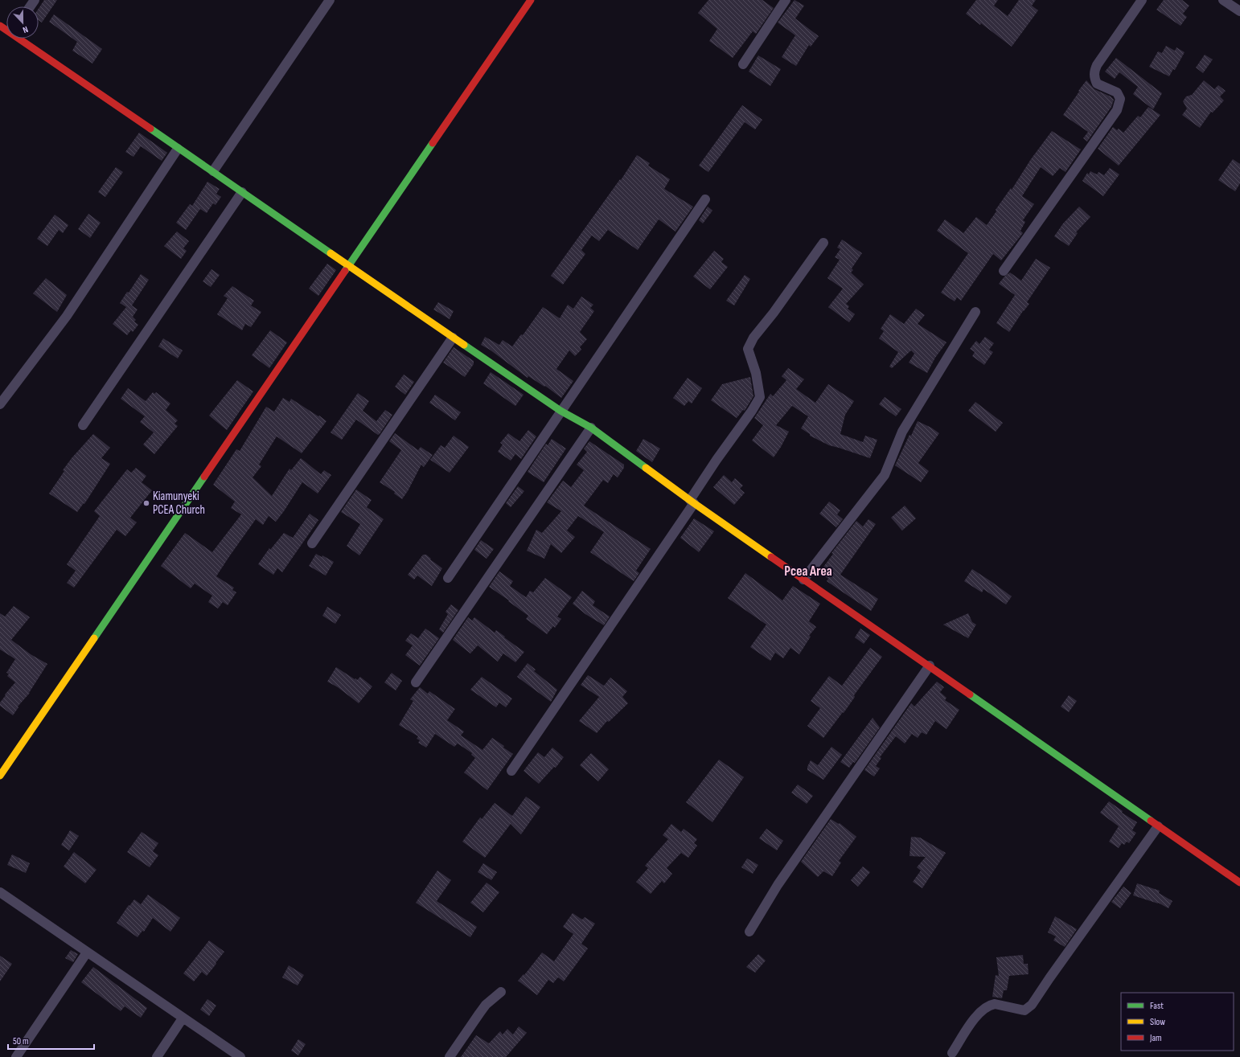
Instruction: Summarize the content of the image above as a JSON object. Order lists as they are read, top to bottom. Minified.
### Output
{"districts":["Pcea Area"],"places":["Kiamunyeki PCEA Church"],"legend":["Fast","Slow","Jam"],"scale_bar":"50 m","north":"bottom"}
